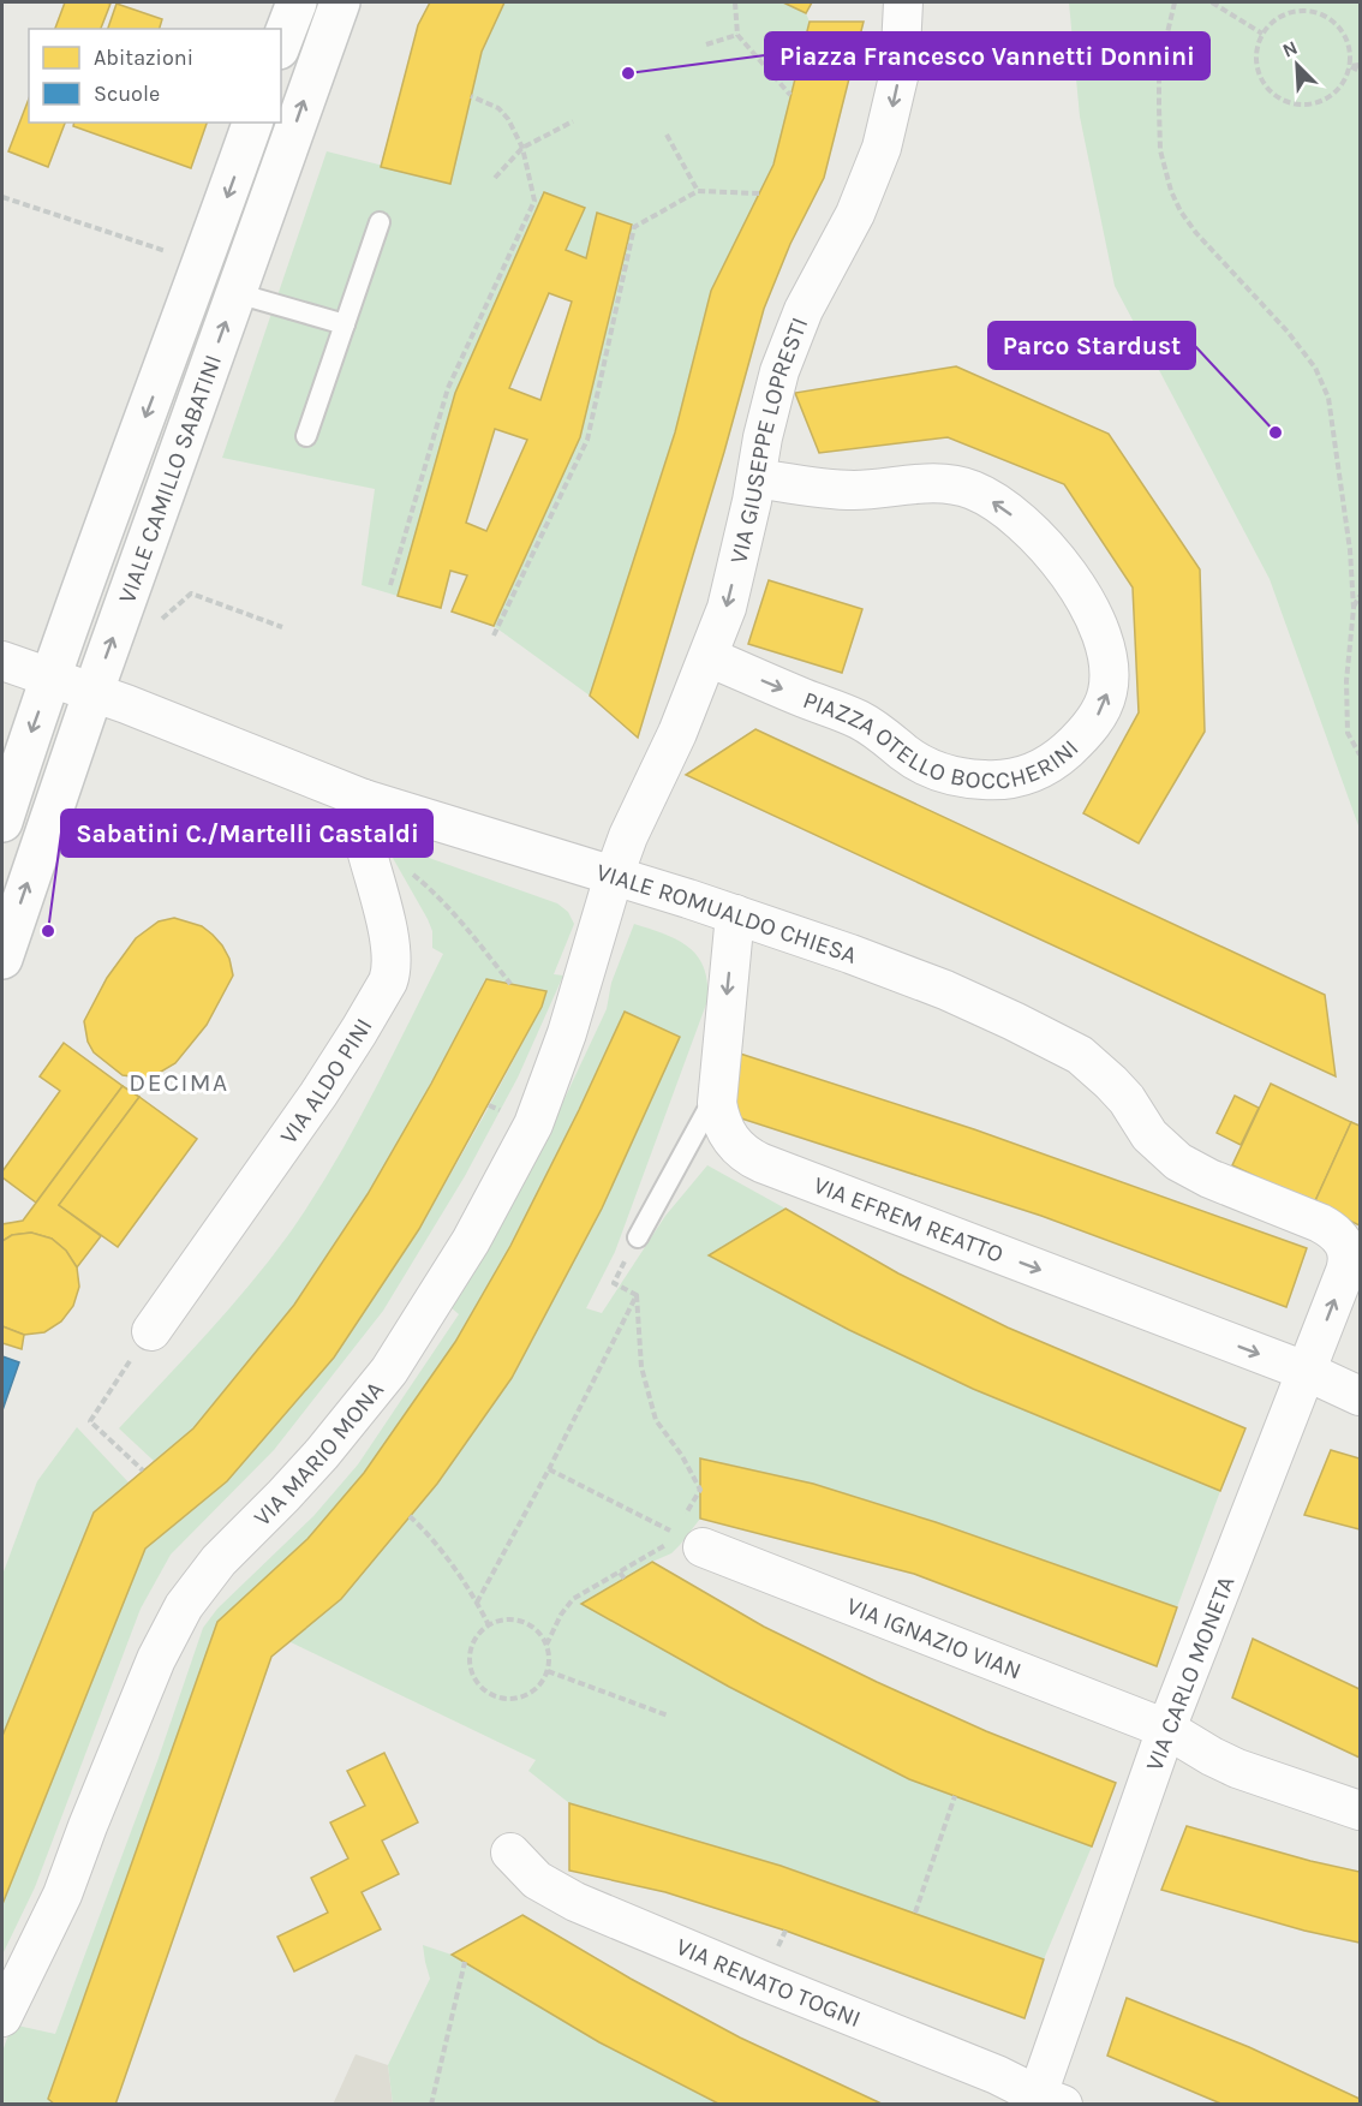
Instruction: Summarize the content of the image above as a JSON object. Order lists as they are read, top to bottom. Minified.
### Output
{"streets":{"street":["VIA GIUSEPPE LOPRESTI","VIALE CAMILLO SABATINI","PIAZZA OTELLO BOCCHERINI","VIALE ROMUALDO CHIESA","VIA ALDO PINI","VIA EFREM REATTO","VIA MARIO MONA","VIA IGNAZIO VIAN","VIA CARLO MONETA","VIA RENATO TOGNI"]},"crossings":[["VIA GIUSEPPE LOPRESTI","PIAZZA OTELLO BOCCHERINI"],["VIA GIUSEPPE LOPRESTI","VIALE ROMUALDO CHIESA"],["VIA GIUSEPPE LOPRESTI","VIA MARIO MONA"],["VIALE CAMILLO SABATINI","VIALE ROMUALDO CHIESA"],["VIALE ROMUALDO CHIESA","VIA ALDO PINI"],["VIALE ROMUALDO CHIESA","VIA EFREM REATTO"],["VIALE ROMUALDO CHIESA","VIA MARIO MONA"],["VIALE ROMUALDO CHIESA","VIA CARLO MONETA"],["VIA EFREM REATTO","VIA CARLO MONETA"],["VIA IGNAZIO VIAN","VIA CARLO MONETA"],["VIA CARLO MONETA","VIA RENATO TOGNI"]],"one_way":["VIA GIUSEPPE LOPRESTI","VIA EFREM REATTO"],"districts":["DECIMA"],"places":["Piazza Francesco Vannetti Donnini","Parco Stardust","Sabatini C./Martelli Castaldi"],"legend":["Abitazioni","Scuole"],"north":"top left"}
